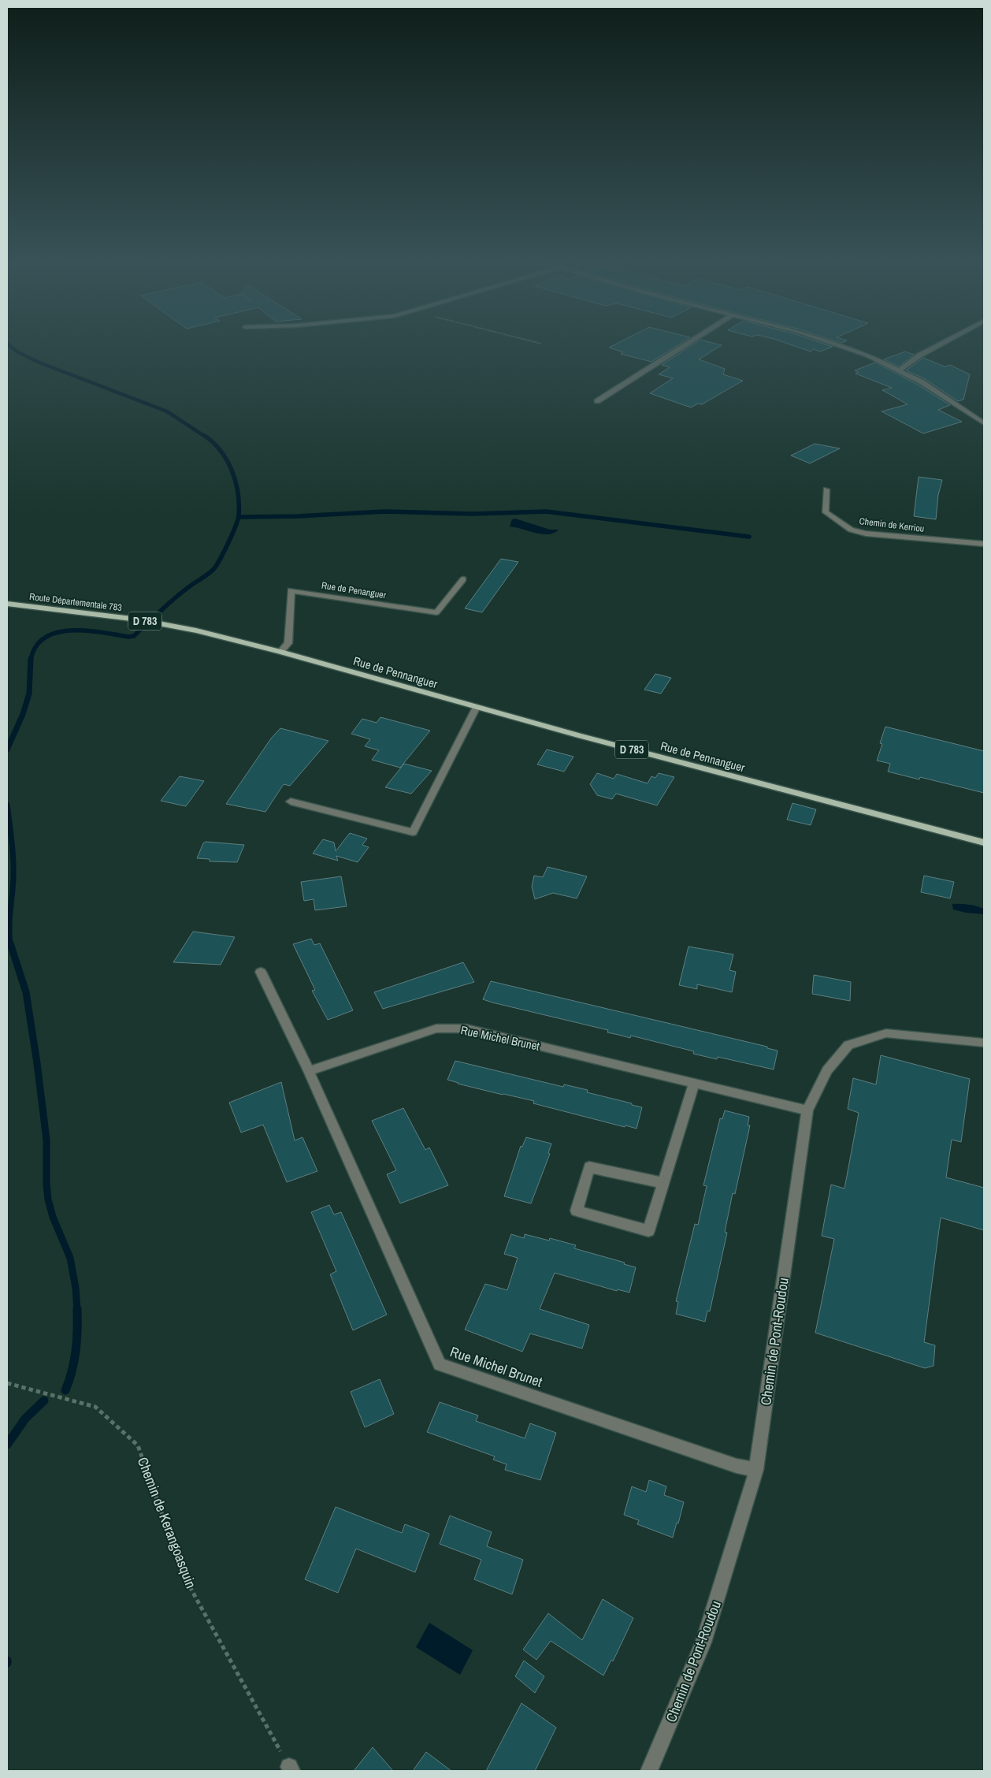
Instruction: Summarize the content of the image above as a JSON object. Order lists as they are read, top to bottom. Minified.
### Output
{"streets":{"main road":["Route Départementale 783","D 783","Rue de Pennanguer"],"street":["Chemin de Kerriou","Rue de Penanguer","Rue Michel Brunet","Chemin de Pont-Roudou"],"path":["Chemin de Kerangoasquin"]},"crossings":[["Rue de Penanguer","Route Départementale 783"],["Rue de Penanguer","Rue de Pennanguer"],["Route Départementale 783","Rue de Pennanguer"],["Rue Michel Brunet","Chemin de Pont-Roudou"]]}
